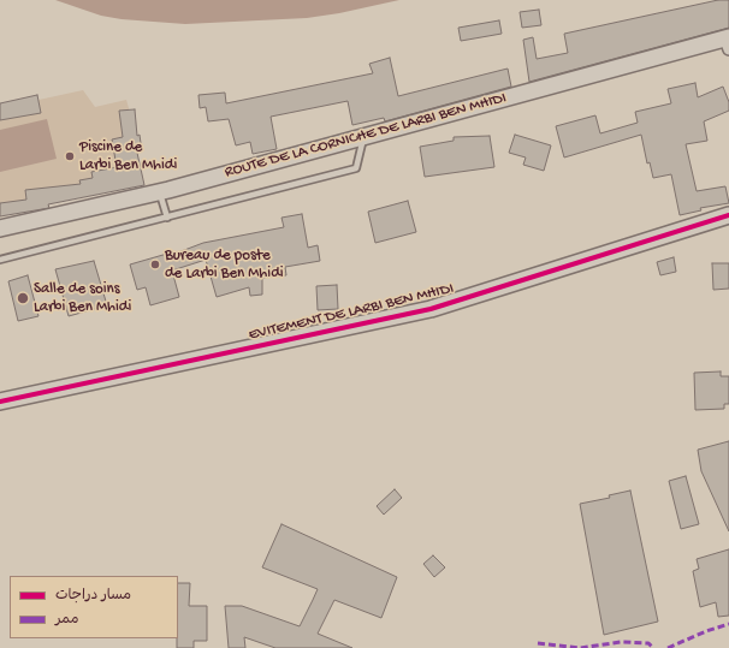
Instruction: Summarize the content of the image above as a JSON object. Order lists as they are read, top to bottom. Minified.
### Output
{"streets":{"main road":["ROUTE DE LA CORNICHE DE LARBI BEN MHIDI","EVITEMENT DE LARBI BEN MHIDI"]},"places":["Piscine de Larbi Ben Mhidi","Bureau de poste de Larbi Ben Mhidi","Salle de soins Larbi Ben Mhidi"],"legend":["مسار دراجات","ممر"]}
